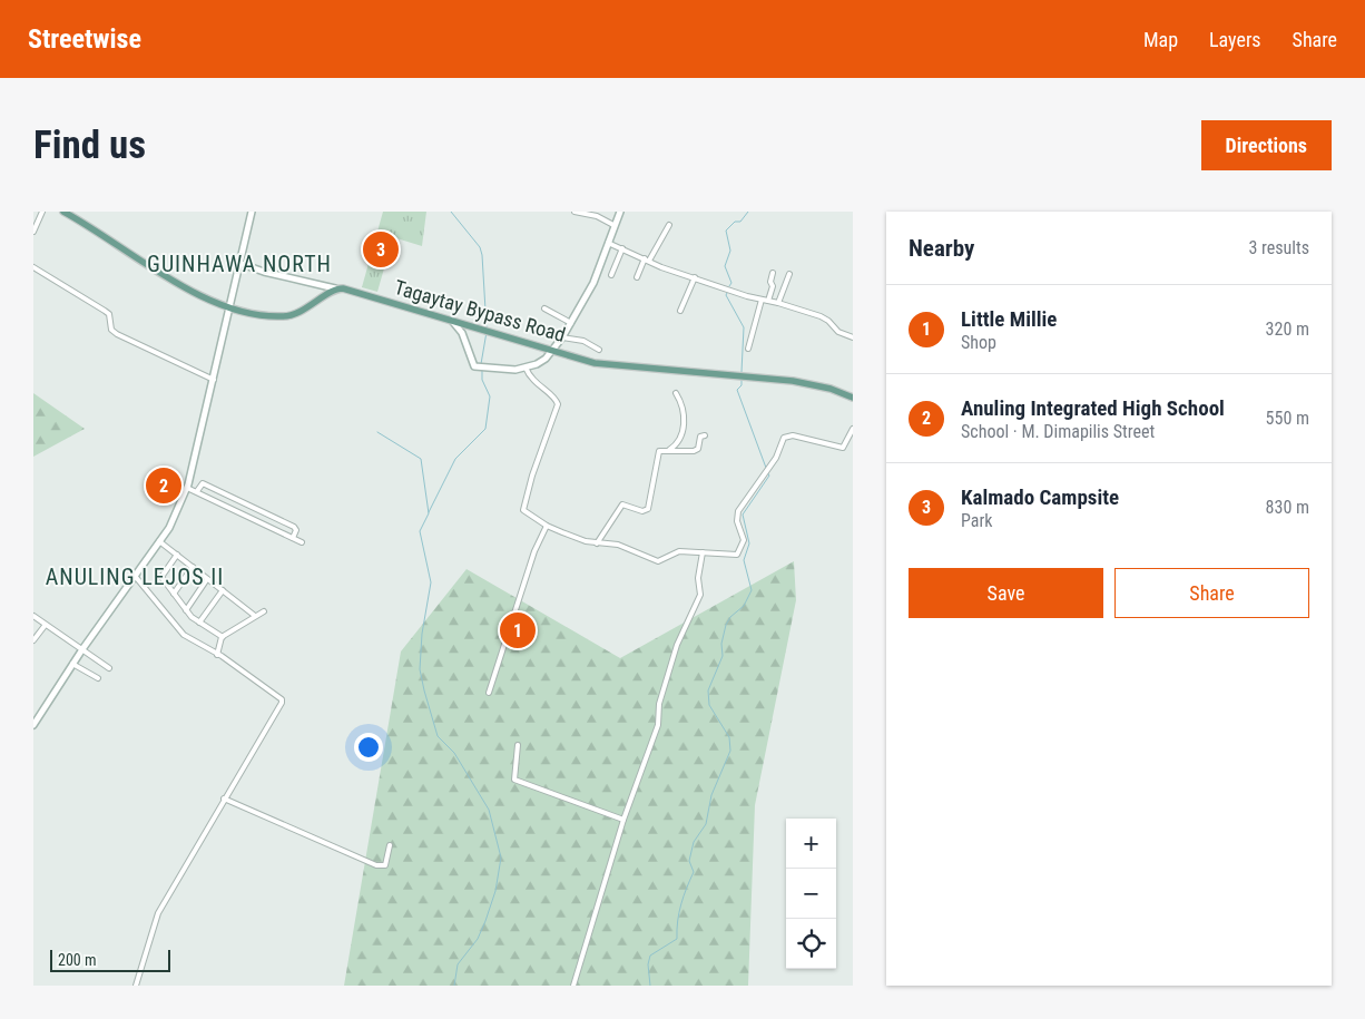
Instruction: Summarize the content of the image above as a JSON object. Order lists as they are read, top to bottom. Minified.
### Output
{"streets":{"main road":["Tagaytay Bypass Road"]},"districts":["GUINHAWA NORTH","ANULING LEJOS II"],"scale_bar":"200 m","page":{"header":"Streetwise","nav":["Map","Layers","Share"],"buttons":["Directions",["Save","Share"]],"title":"Find us","heading":["Nearby","3 results"],"pins":["3","2","1"],"list":[{"mark":"1","name":"Little Millie","note":"Shop","value":"320 m"},{"mark":"2","name":"Anuling Integrated High School","note":"School · M. Dimapilis Street","value":"550 m"},{"mark":"3","name":"Kalmado Campsite","note":"Park","value":"830 m"}],"map_buttons":["+","−"],"scale":"200 m"}}
